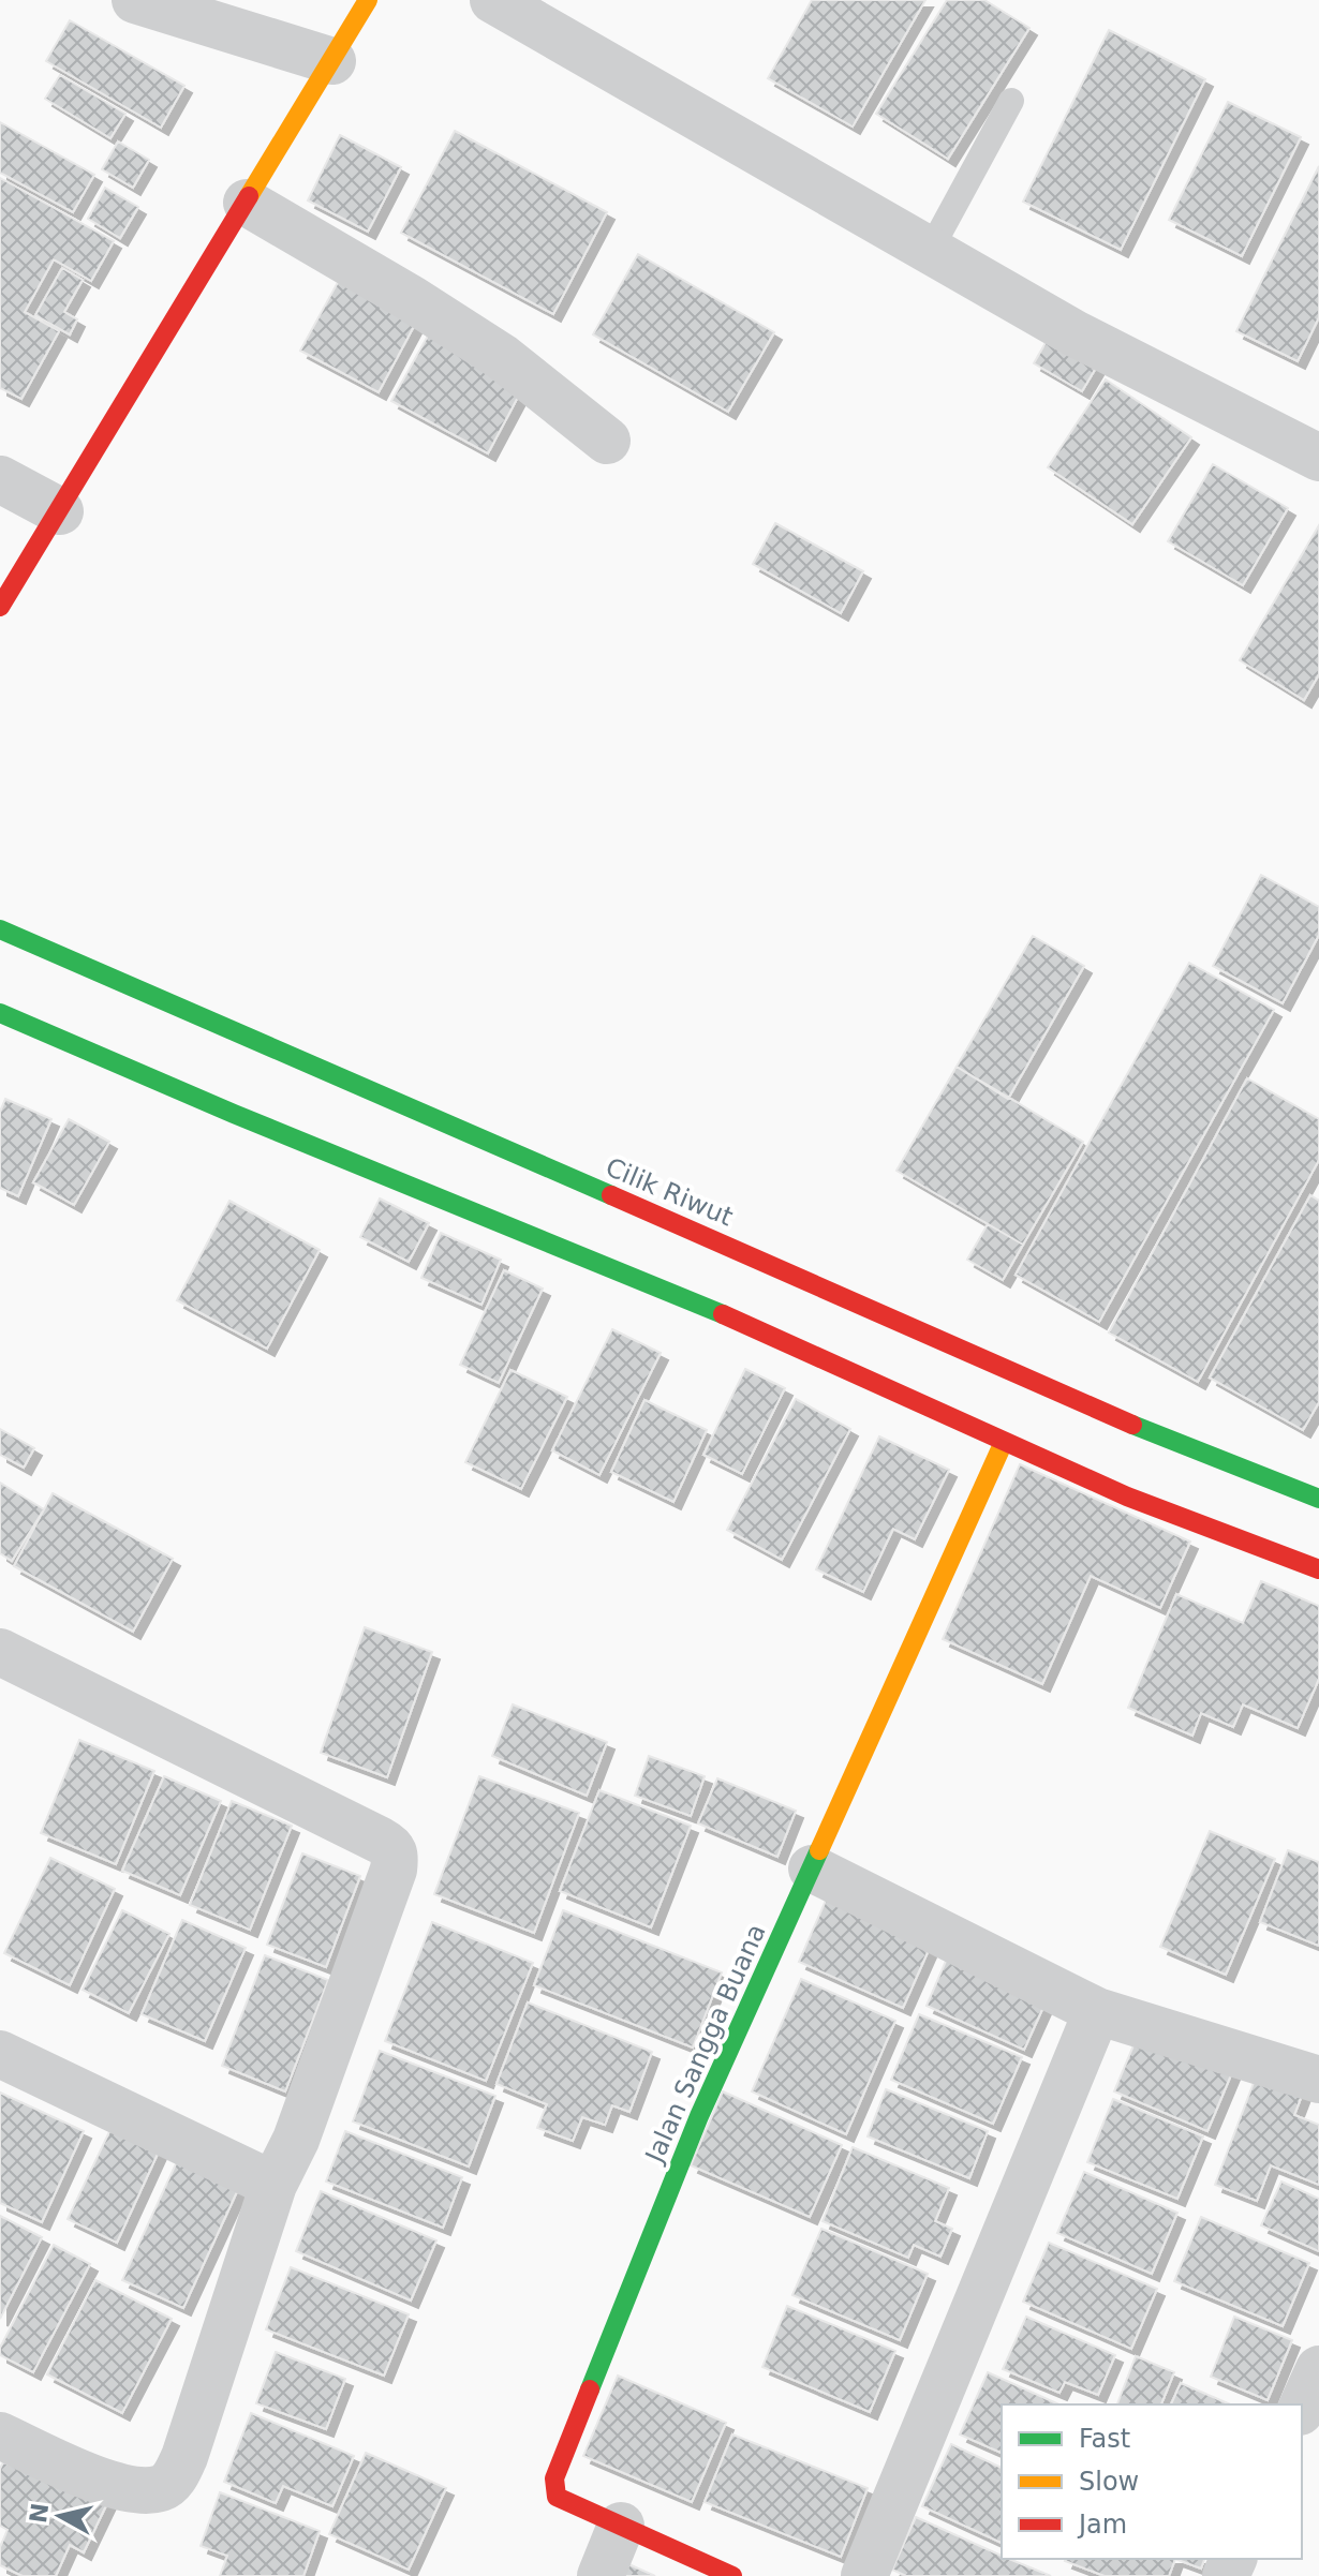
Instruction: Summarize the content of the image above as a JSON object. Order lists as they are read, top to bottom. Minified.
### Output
{"streets":{"main road":["Cilik Riwut","Jalan Sangga Buana"]},"legend":["Fast","Slow","Jam"],"north":"left"}
